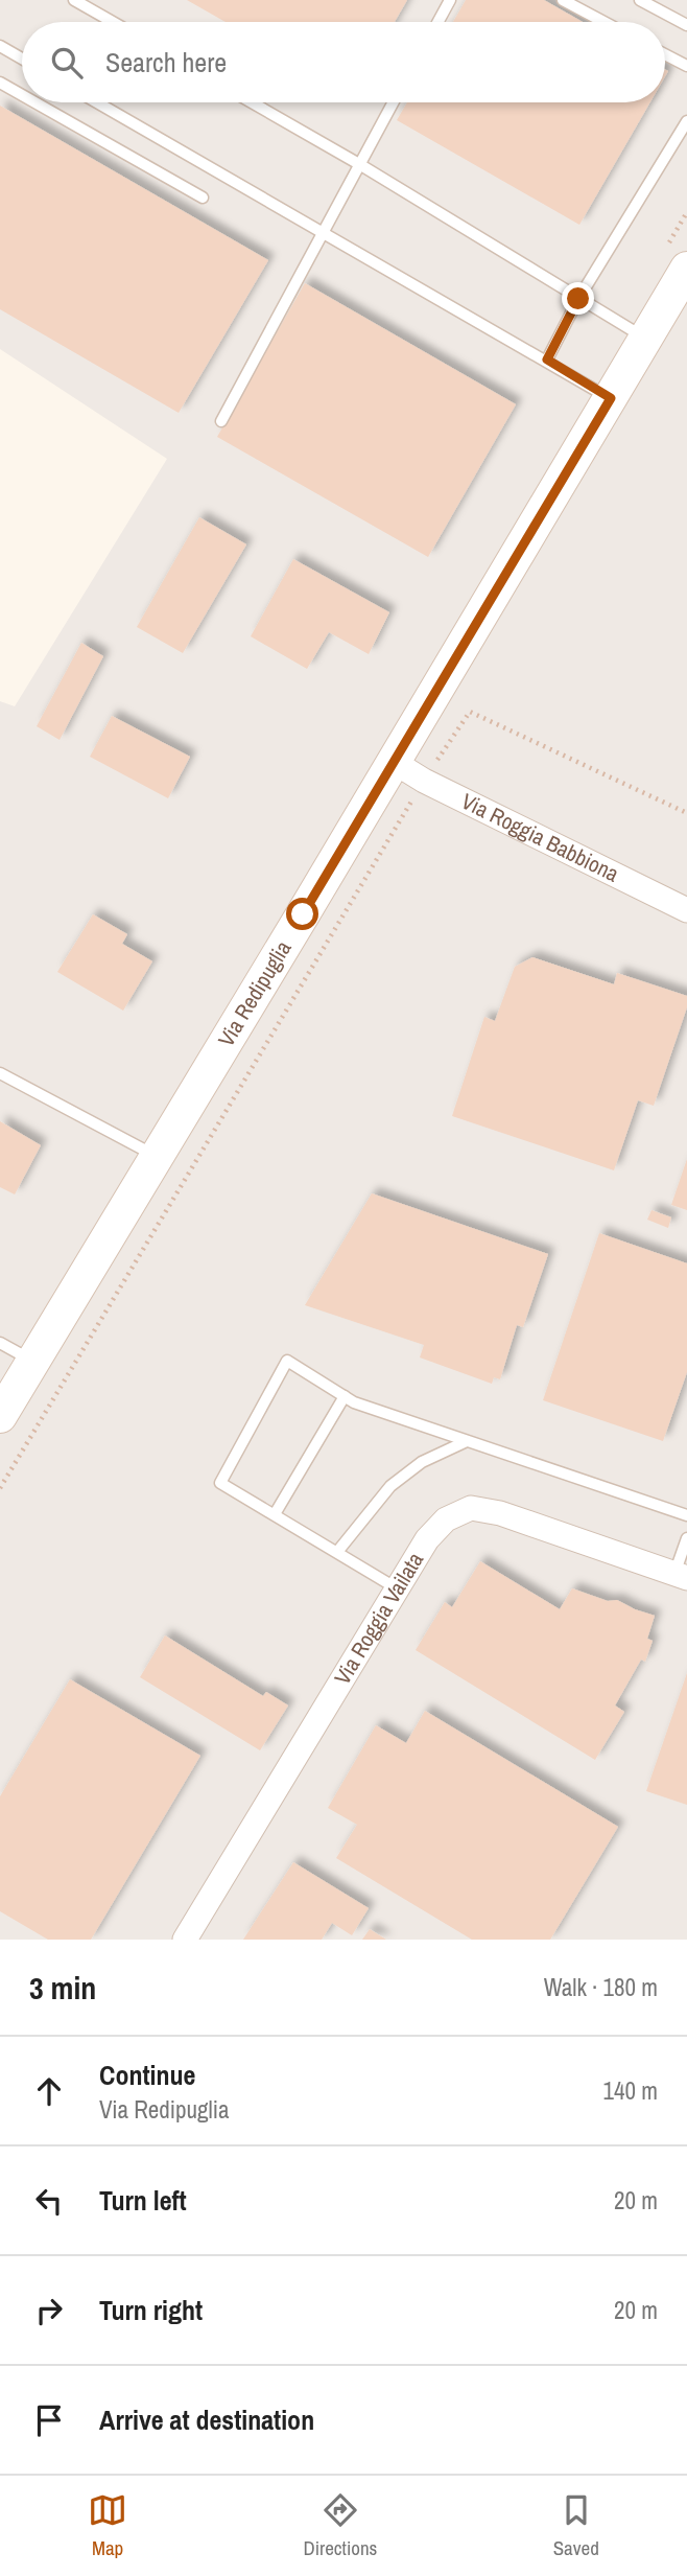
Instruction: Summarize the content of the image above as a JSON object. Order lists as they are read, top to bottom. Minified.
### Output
{"streets":{"street":["Via Roggia Babbiona","Via Redipuglia","Via Roggia Vailata"]},"crossings":[["Via Roggia Babbiona","Via Redipuglia"]],"page":{"search":"Search here","heading":["3 min","Walk · 180 m"],"list":[["Continue","Via Redipuglia","140 m"],["Turn left","20 m"],["Turn right","20 m"],"Arrive at destination"],"nav":["Map","Directions","Saved"]}}
